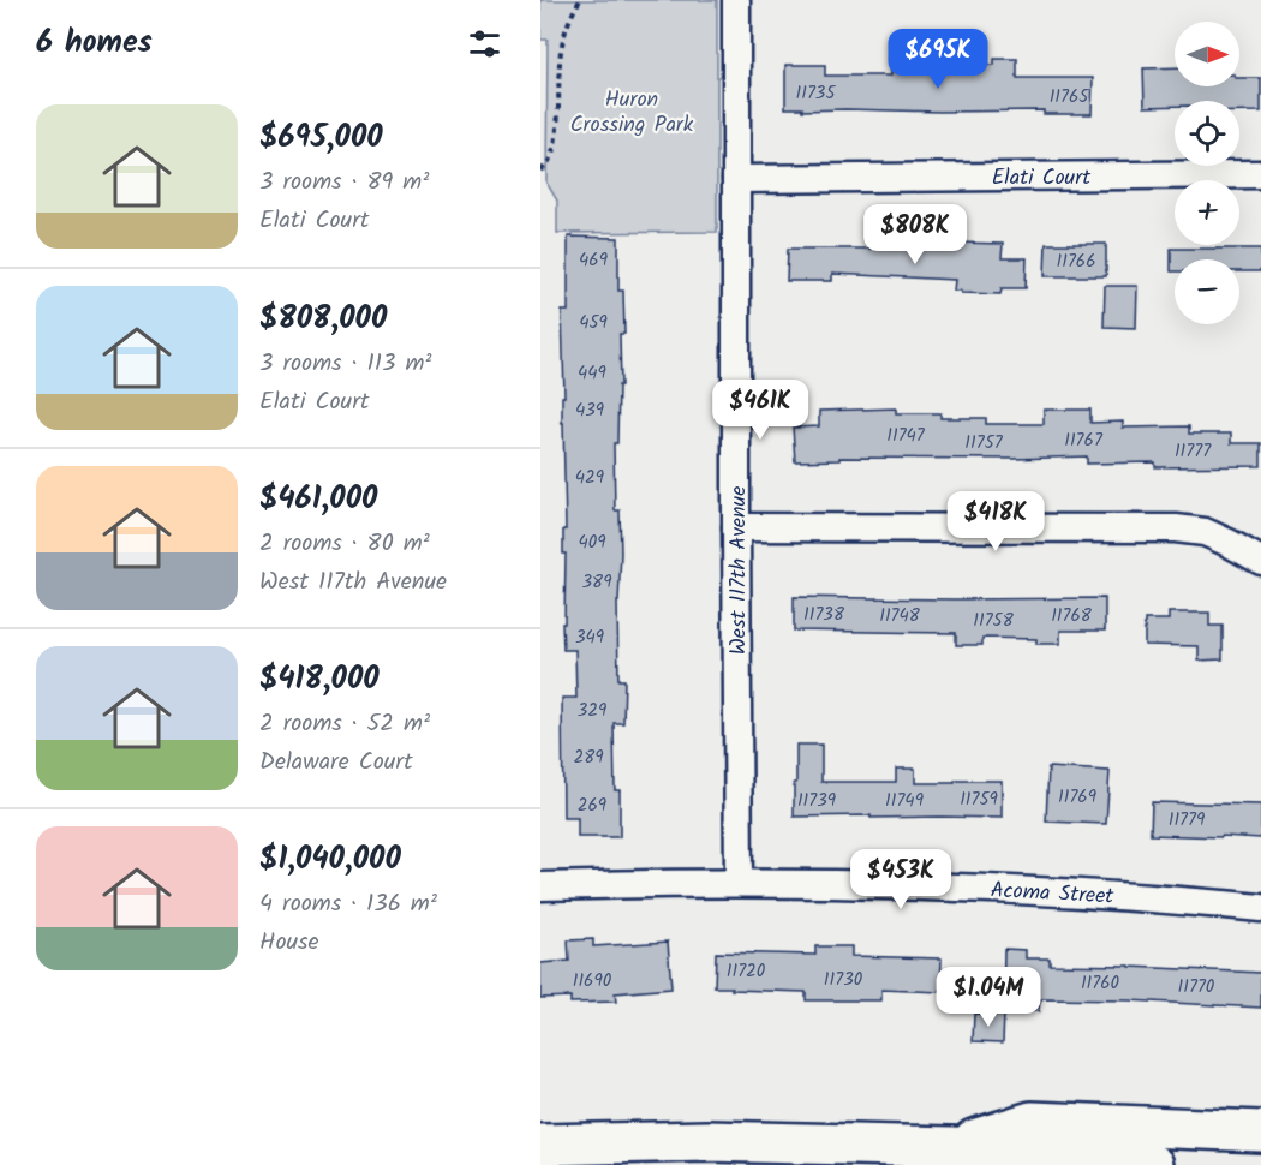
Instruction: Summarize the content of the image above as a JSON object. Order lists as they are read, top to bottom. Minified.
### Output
{"streets":{"street":["Elati Court","West 117th Avenue","Acoma Street"]},"crossings":[["Elati Court","West 117th Avenue"],["West 117th Avenue","Acoma Street"]],"parks":["Huron Crossing Park"],"house_numbers":["11735","11765","469","11766","459","449","439","11747","11767","11757","11777","429","409","389","11738","11748","11768","11758","349","329","289","11769","11759","11739","11749","269","11779","11720","11730","11690","11760","11770"],"north":"right","page":{"heading":"6 homes","map_buttons":["+","−"],"price":["$695K","$808K","$461K","$418K","$453K","$1.04M"],"list":[{"name":"$695,000","note":"3 rooms · 89 m² · Elati Court"},{"name":"$808,000","note":"3 rooms · 113 m² · Elati Court"},{"name":"$461,000","note":"2 rooms · 80 m² · West 117th Avenue"},{"name":"$418,000","note":"2 rooms · 52 m² · Delaware Court"},{"name":"$1,040,000","note":"4 rooms · 136 m² · House"}]}}
